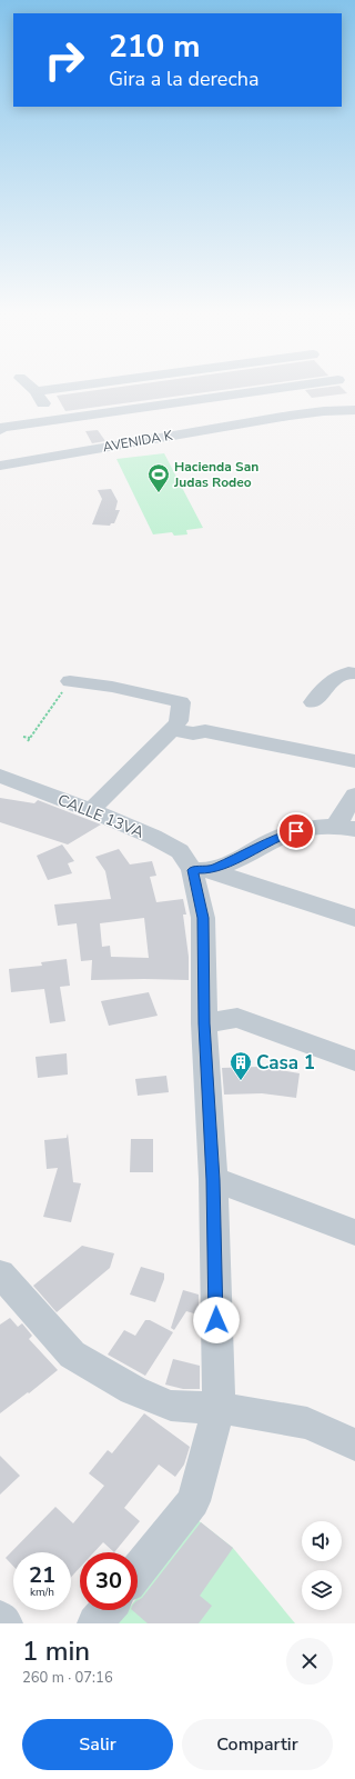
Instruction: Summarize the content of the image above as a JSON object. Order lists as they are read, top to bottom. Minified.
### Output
{"streets":{"street":["AVENIDA K","CALLE 13VA"]},"places":{"sports":["Hacienda San Judas Rodeo"],"building":["Casa 1"]},"page":{"turn":["210 m","Gira a la derecha"],"speed":"21 km/h","limit":"30","heading":["1 min","260 m · 07:16"],"buttons":["Salir","Compartir"]}}
